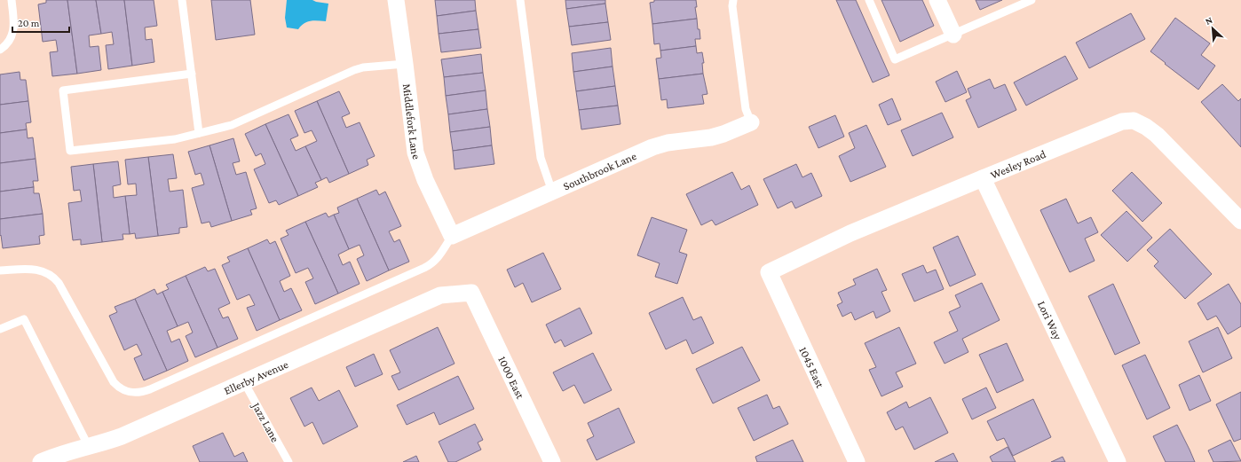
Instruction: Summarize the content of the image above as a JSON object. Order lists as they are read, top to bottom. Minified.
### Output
{"streets":{"street":["Middlefork Lane","Wesley Road","Southbrook Lane","Lori Way","1045 East","Ellerby Avenue","1000 East"],"lane":["Jazz Lane"]},"crossings":[["Middlefork Lane","Southbrook Lane"],["Wesley Road","Lori Way"],["Wesley Road","1045 East"],["Ellerby Avenue","1000 East"],["Ellerby Avenue","Jazz Lane"]],"scale_bar":"20 m","north":"top left"}
